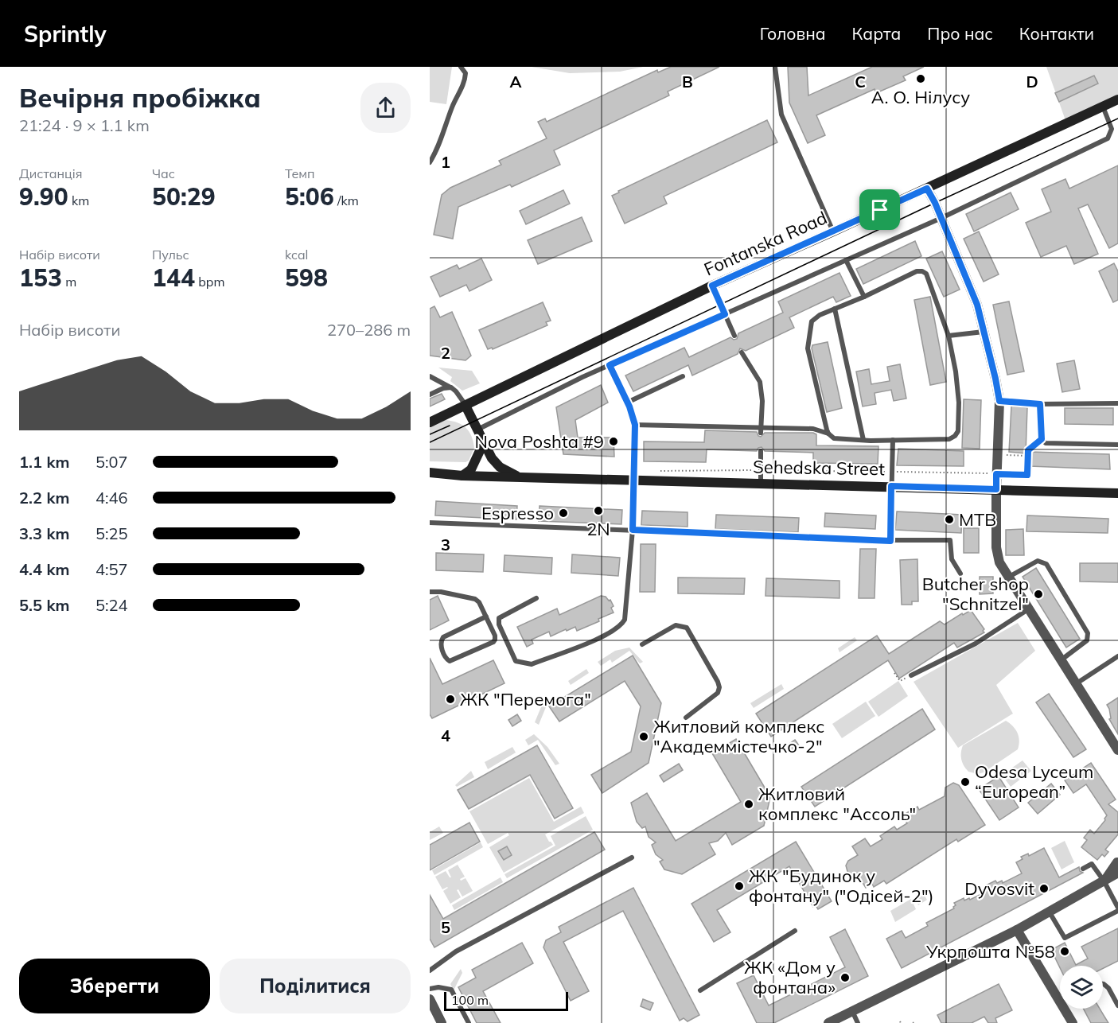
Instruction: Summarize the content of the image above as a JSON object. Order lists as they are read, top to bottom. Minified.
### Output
{"streets":{"main road":["Fontanska Road","Sehedska Street"]},"crossings":[["Fontanska Road","Sehedska Street"]],"places":["А. О. Нілусу","Nova Poshta #9","2N","Espresso","МТВ","Butcher shop \"Schnitzel\"","ЖК \"Перемога\"","Житловий комплекс \"Академмістечко-2\"","Odesa Lyceum “European”","Житловий комплекс \"Ассоль\"","ЖК \"Будинок у фонтану\" (\"Одісей-2\")","Dyvosvit","Укрпошта №58","ЖК «Дом у фонтана»"],"scale_bar":"100 m","page":{"header":"Sprintly","nav":["Головна","Карта","Про нас","Контакти"],"heading":["Вечірня пробіжка","21:24 · 9 × 1.1 km"],"stats":[["Дистанція","9.90 km"],["Час","50:29"],["Темп","5:06 /km"],["Набір висоти","153 m"],["Пульс","144 bpm"],["kcal","598"]],"chart":["Набір висоти","270–286 m"],"list":[{"name":"1.1 km","note":"5:07"},{"name":"2.2 km","note":"4:46"},{"name":"3.3 km","note":"5:25"},{"name":"4.4 km","note":"4:57"},{"name":"5.5 km","note":"5:24"}],"buttons":["Зберегти","Поділитися"],"scale":"100 m"},"grid":{"columns":["A","B","C","D"],"rows":["1","2","3","4","5"]}}
